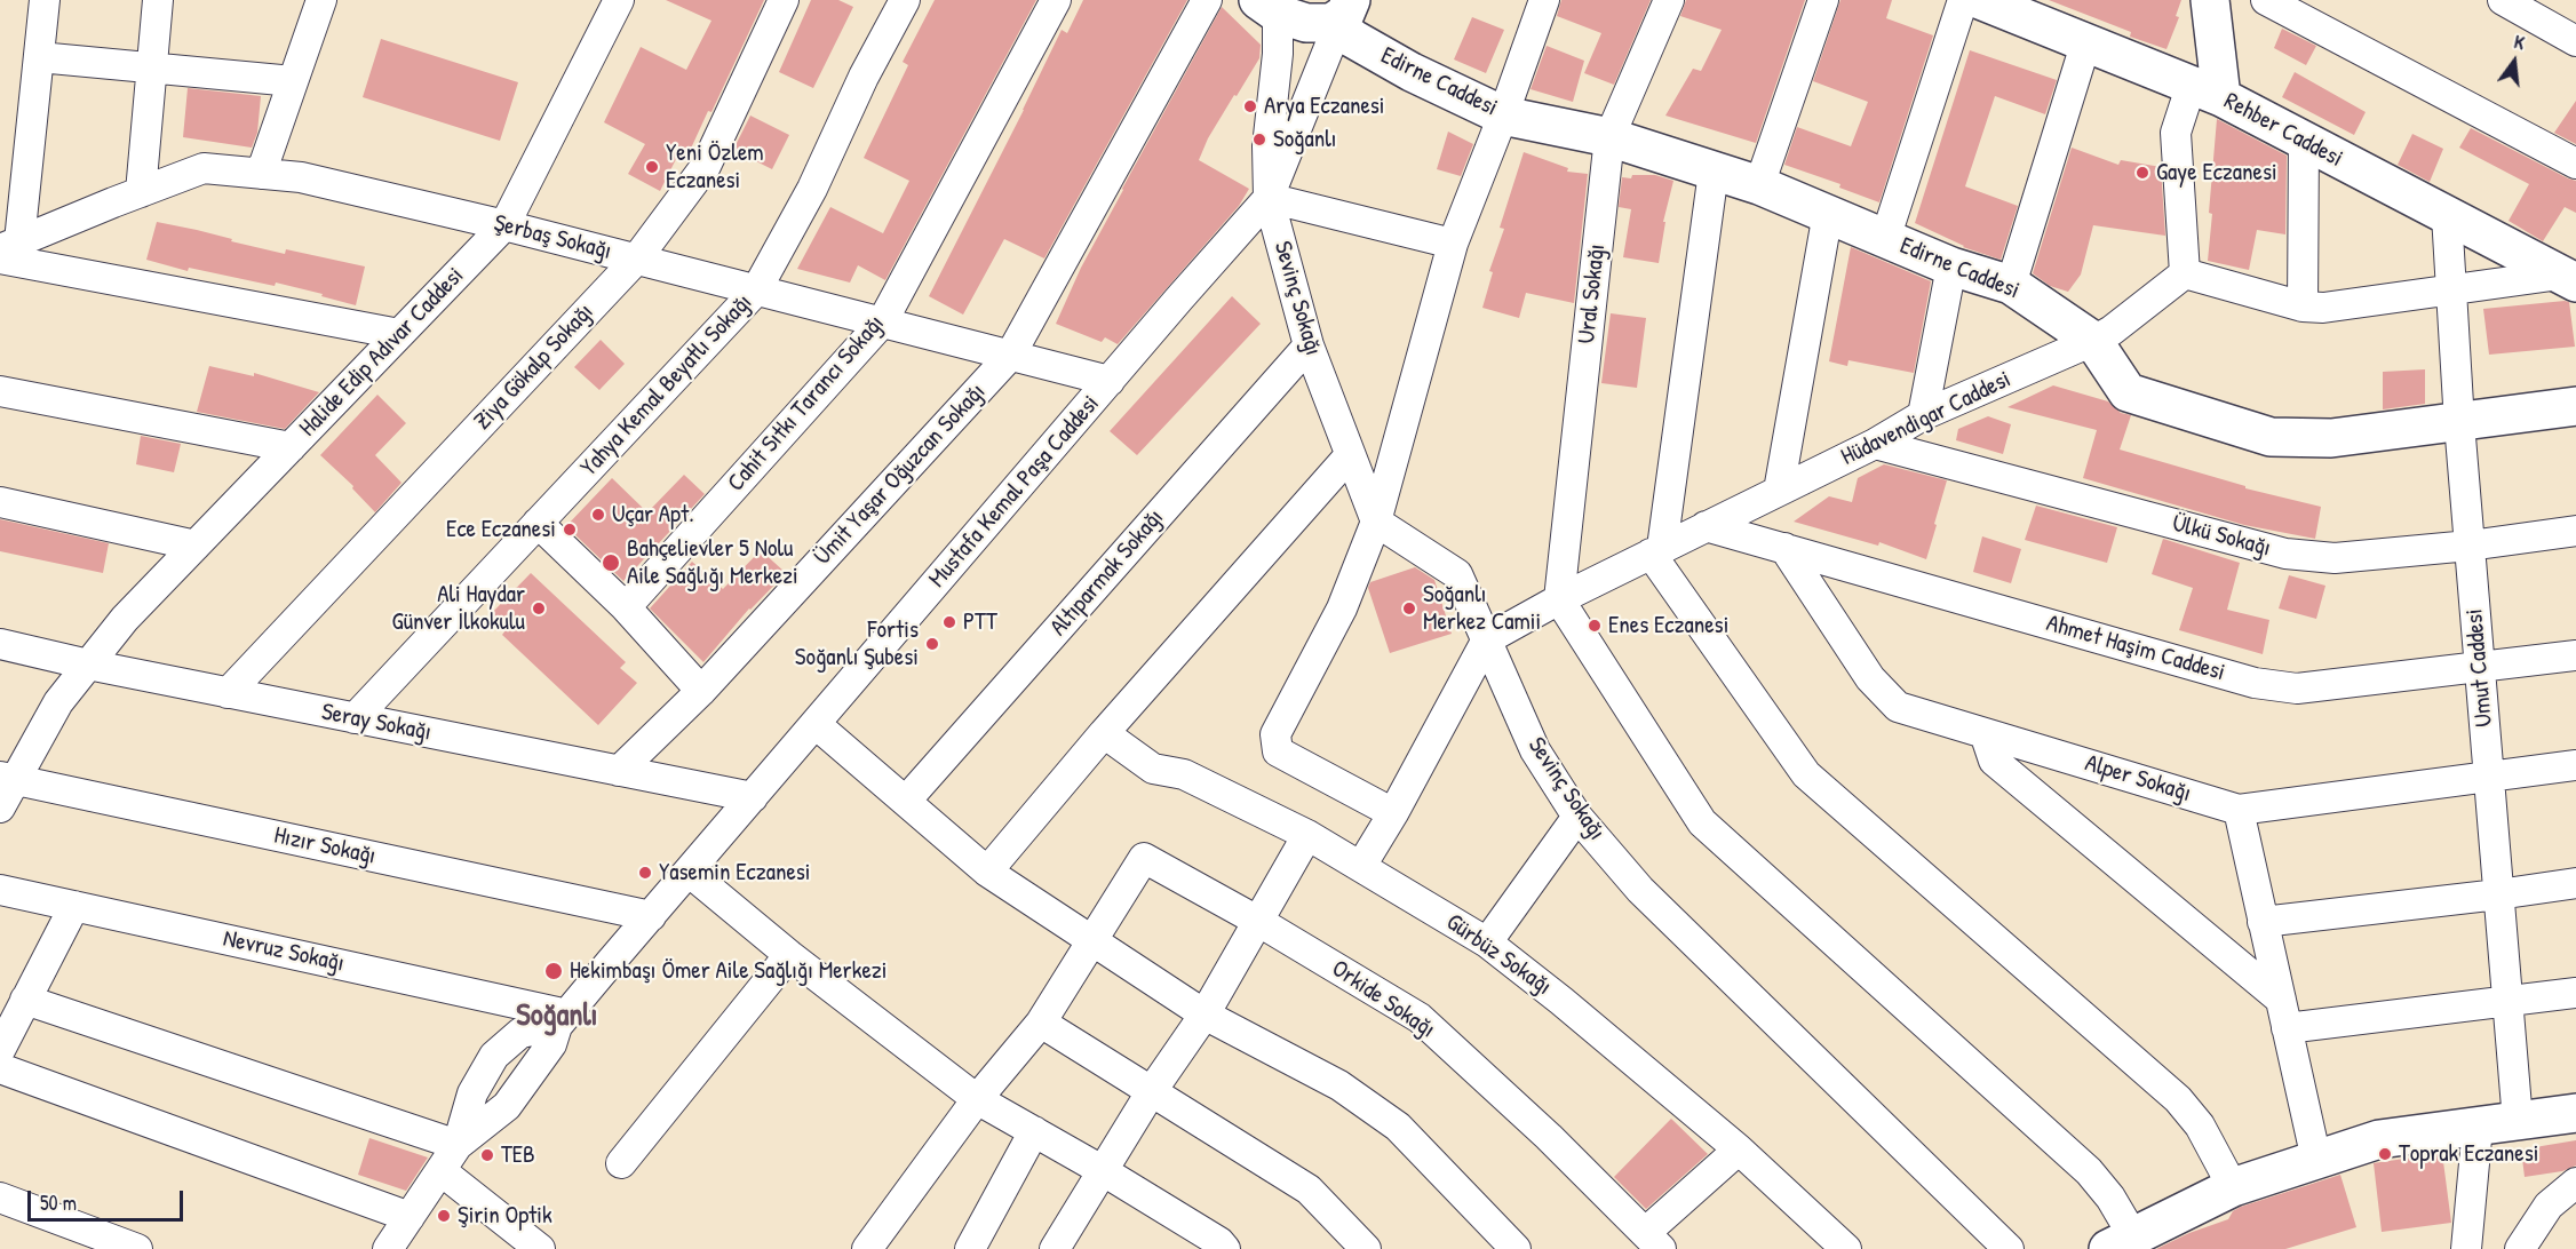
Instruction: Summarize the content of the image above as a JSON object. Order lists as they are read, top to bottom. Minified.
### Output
{"streets":{"main road":["Edirne Caddesi","Rehber Caddesi"],"street":["Şerbaş Sokağı","Ural Sokağı","Sevinç Sokağı","Halide Edip Adıvar Caddesi","Ziya Gökalp Sokağı","Yahya Kemal Beyatlı Sokağı","Cahit Sıtkı Tarancı Sokağı","Hüdavendigar Caddesi","Ümit Yaşar Oğuzcan Sokağı","Mustafa Kemal Paşa Caddesi","Ülkü Sokağı","Altıparmak Sokağı","Ahmet Haşim Caddesi","Umut Caddesi","Seray Sokağı","Alper Sokağı","Hızır Sokağı","Nevruz Sokağı","Gürbüz Sokağı","Orkide Sokağı"]},"crossings":[["Edirne Caddesi","Ural Sokağı"],["Edirne Caddesi","Hüdavendigar Caddesi"],["Edirne Caddesi","Mustafa Kemal Paşa Caddesi"],["Edirne Caddesi","Umut Caddesi"],["Rehber Caddesi","Umut Caddesi"],["Şerbaş Sokağı","Halide Edip Adıvar Caddesi"],["Şerbaş Sokağı","Ziya Gökalp Sokağı"],["Şerbaş Sokağı","Yahya Kemal Beyatlı Sokağı"],["Şerbaş Sokağı","Cahit Sıtkı Tarancı Sokağı"],["Şerbaş Sokağı","Ümit Yaşar Oğuzcan Sokağı"],["Şerbaş Sokağı","Mustafa Kemal Paşa Caddesi"],["Ural Sokağı","Hüdavendigar Caddesi"],["Sevinç Sokağı","Hüdavendigar Caddesi"],["Sevinç Sokağı","Mustafa Kemal Paşa Caddesi"],["Sevinç Sokağı","Altıparmak Sokağı"],["Halide Edip Adıvar Caddesi","Seray Sokağı"],["Halide Edip Adıvar Caddesi","Hızır Sokağı"],["Ziya Gökalp Sokağı","Seray Sokağı"],["Yahya Kemal Beyatlı Sokağı","Seray Sokağı"],["Hüdavendigar Caddesi","Ülkü Sokağı"],["Hüdavendigar Caddesi","Ahmet Haşim Caddesi"],["Ümit Yaşar Oğuzcan Sokağı","Seray Sokağı"],["Mustafa Kemal Paşa Caddesi","Seray Sokağı"],["Mustafa Kemal Paşa Caddesi","Hızır Sokağı"],["Mustafa Kemal Paşa Caddesi","Nevruz Sokağı"],["Ülkü Sokağı","Umut Caddesi"],["Ahmet Haşim Caddesi","Umut Caddesi"],["Ahmet Haşim Caddesi","Alper Sokağı"],["Umut Caddesi","Alper Sokağı"]],"districts":["Soğanlı"],"places":["Arya Eczanesi","Soğanlı","Yeni Özlem Eczanesi","Gaye Eczanesi","Uçar Apt.","Ece Eczanesi","Bahçelievler 5 Nolu Aile Sağlığı Merkezi","Ali Haydar Günver İlkokulu","Soğanlı Merkez Camii","PTT","Enes Eczanesi","Fortis Soğanlı Şubesi","Yasemin Eczanesi","Hekimbaşı Ömer Aile Sağlığı Merkezi","Toprak Eczanesi","TEB","Şirin Optik"],"scale_bar":"50 m","north":"top"}
